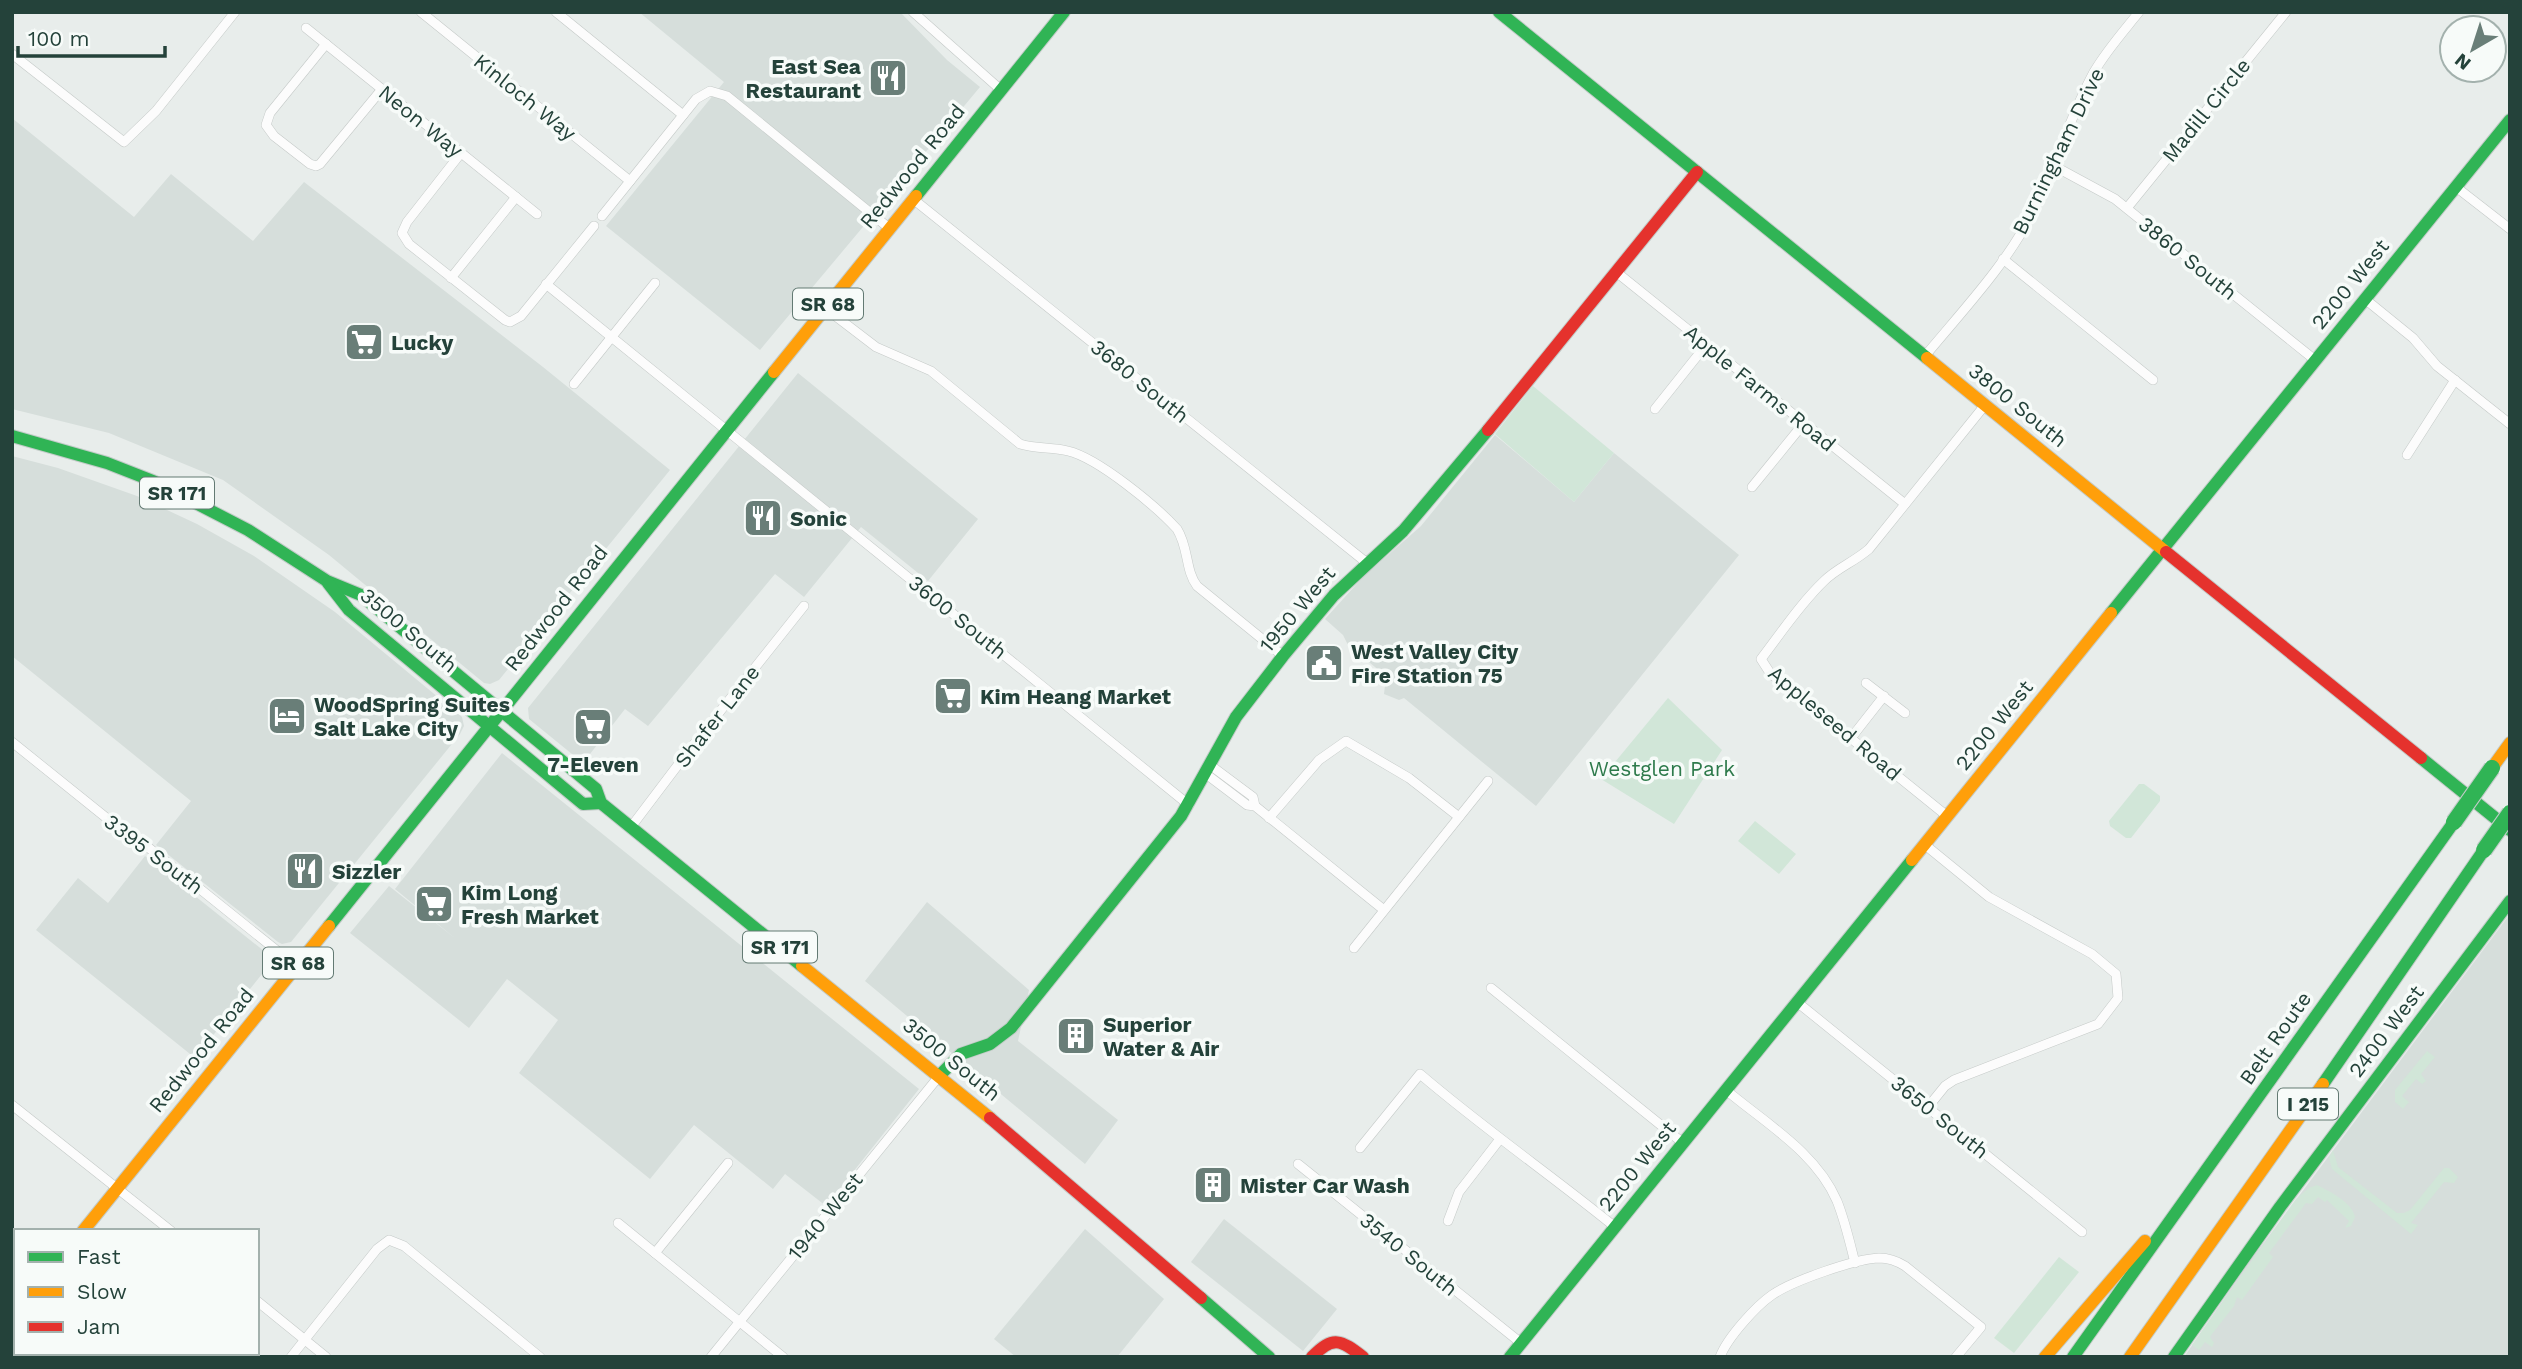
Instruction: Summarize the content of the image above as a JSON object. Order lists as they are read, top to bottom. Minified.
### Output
{"streets":{"main road":["Redwood Road","2200 West","SR 68","3800 South","SR 171","1950 West","3500 South","2400 West","Belt Route","I 215"],"street":["Kinloch Way","Madill Circle","Neon Way","Burningham Drive","3860 South","3680 South","Apple Farms Road","3600 South","Shafer Lane","Appleseed Road","3395 South","3650 South","1940 West","3540 South"]},"crossings":[["Madill Circle","3860 South"],["Burningham Drive","3860 South"],["Burningham Drive","3800 South"],["Redwood Road","3680 South"],["Redwood Road","3600 South"],["Redwood Road","3500 South"],["Redwood Road","3395 South"],["3860 South","2200 West"],["2200 West","3800 South"],["2200 West","Appleseed Road"],["2200 West","3650 South"],["2200 West","3540 South"],["3680 South","1950 West"],["Apple Farms Road","1950 West"],["Apple Farms Road","Appleseed Road"],["3800 South","1950 West"],["3800 South","Appleseed Road"],["1950 West","3600 South"],["1950 West","3500 South"],["1950 West","1940 West"],["3500 South","Shafer Lane"],["3500 South","1940 West"]],"parks":["Westglen Park"],"places":{"restaurant":["East Sea Restaurant","Sonic","Sizzler"],"supermarket":["Lucky","Kim Heang Market","7-Eleven","Kim Long Fresh Market"],"public building":["West Valley City Fire Station 75"],"hotel":["WoodSpring Suites Salt Lake City"],"building":["Superior Water & Air","Mister Car Wash"]},"legend":["Fast","Slow","Jam"],"scale_bar":"100 m","north":"bottom left"}
